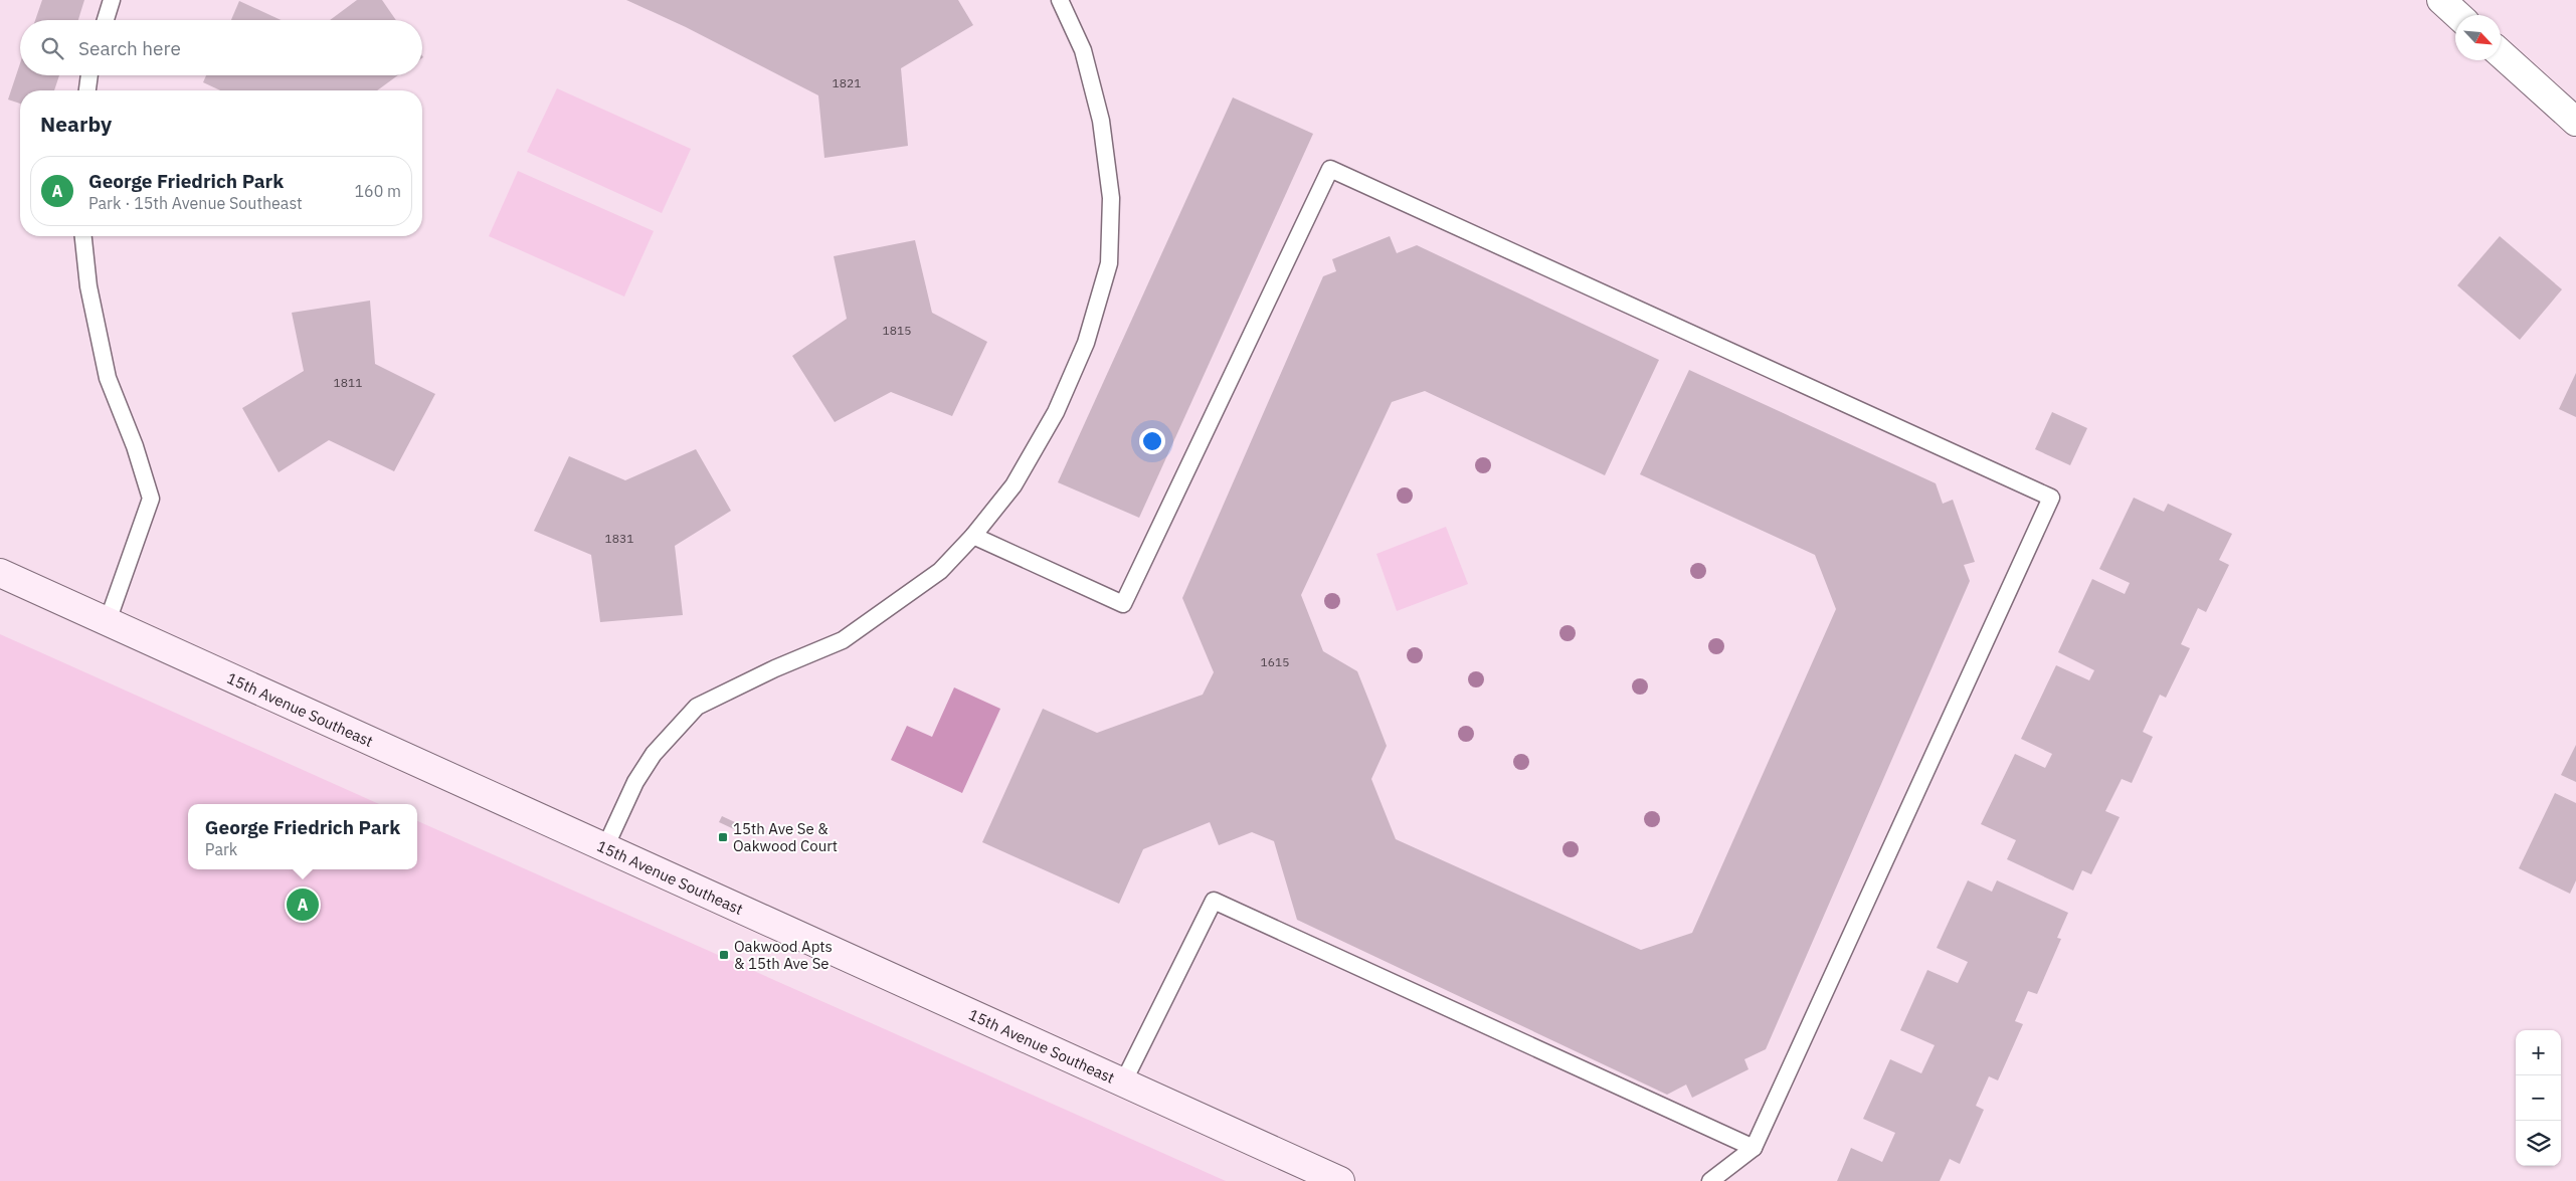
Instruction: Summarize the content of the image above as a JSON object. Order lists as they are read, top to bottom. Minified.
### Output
{"streets":{"street":["15th Avenue Southeast"]},"places":{"transit":["15th Ave Se & Oakwood Court","Oakwood Apts & 15th Ave Se"]},"house_numbers":["1821","1815","1811","1831","1615"],"north":"bottom right","page":{"search":"Search here","heading":"Nearby","list":[{"mark":"A","name":"George Friedrich Park","note":"Park · 15th Avenue Southeast","value":"160 m"}],"popup":["George Friedrich Park","Park"],"pins":"A","map_buttons":["+","−"]}}
